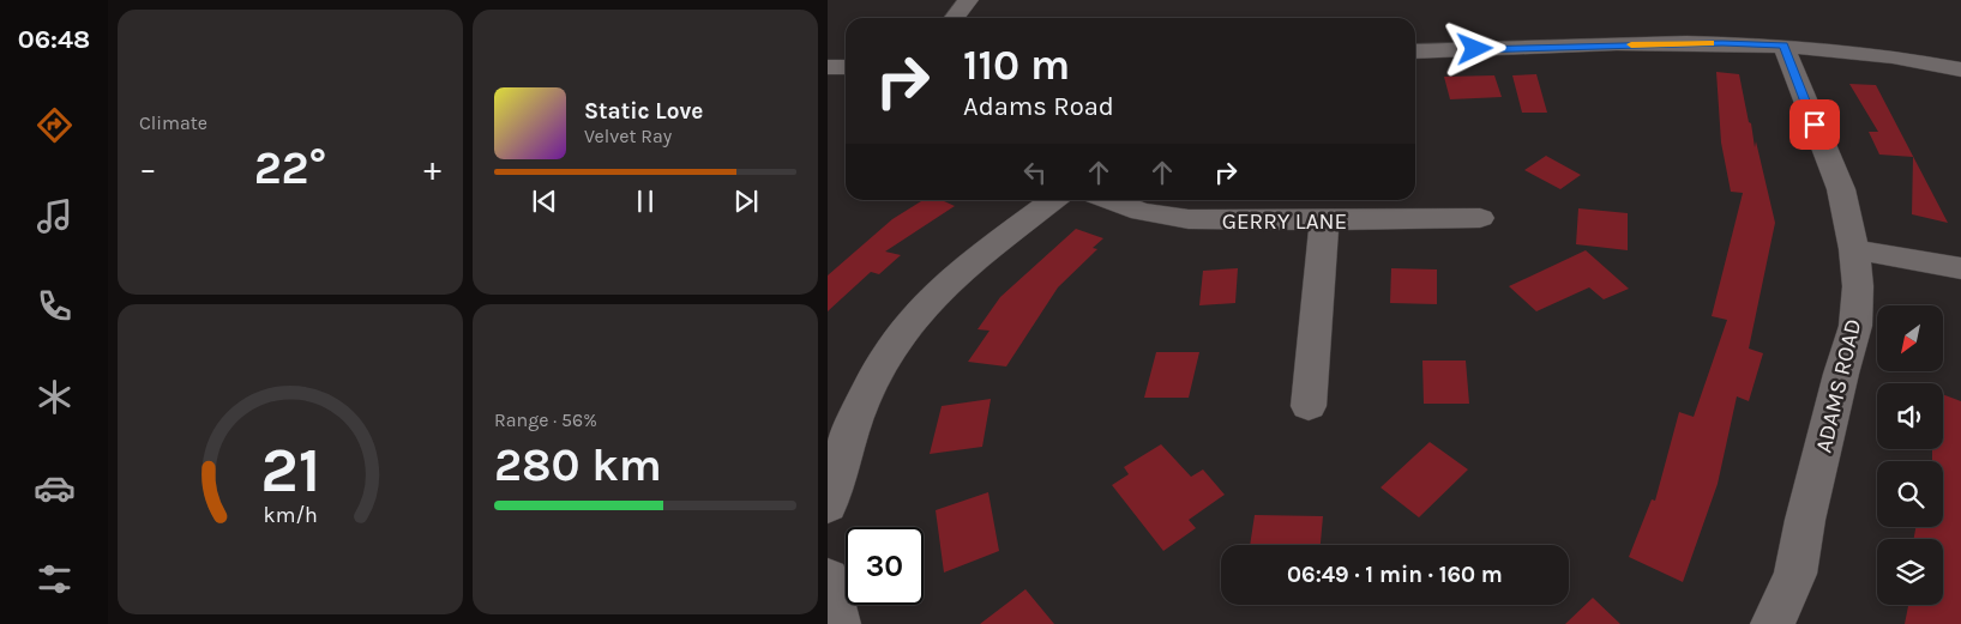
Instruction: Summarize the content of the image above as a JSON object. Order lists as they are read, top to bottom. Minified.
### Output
{"streets":{"street":["GERRY LANE","ADAMS ROAD"]},"north":"bottom left","page":{"tabs":"06:48","tile":["Climate",["Range · 56%","280 km"]],"turn":["110 m","Adams Road"],"song":["Static Love","Velvet Ray"],"heat":["−","22°","+"],"limit":"30","trip":"06:49 · 1 min · 160 m","gauge":["21","km/h"]}}
